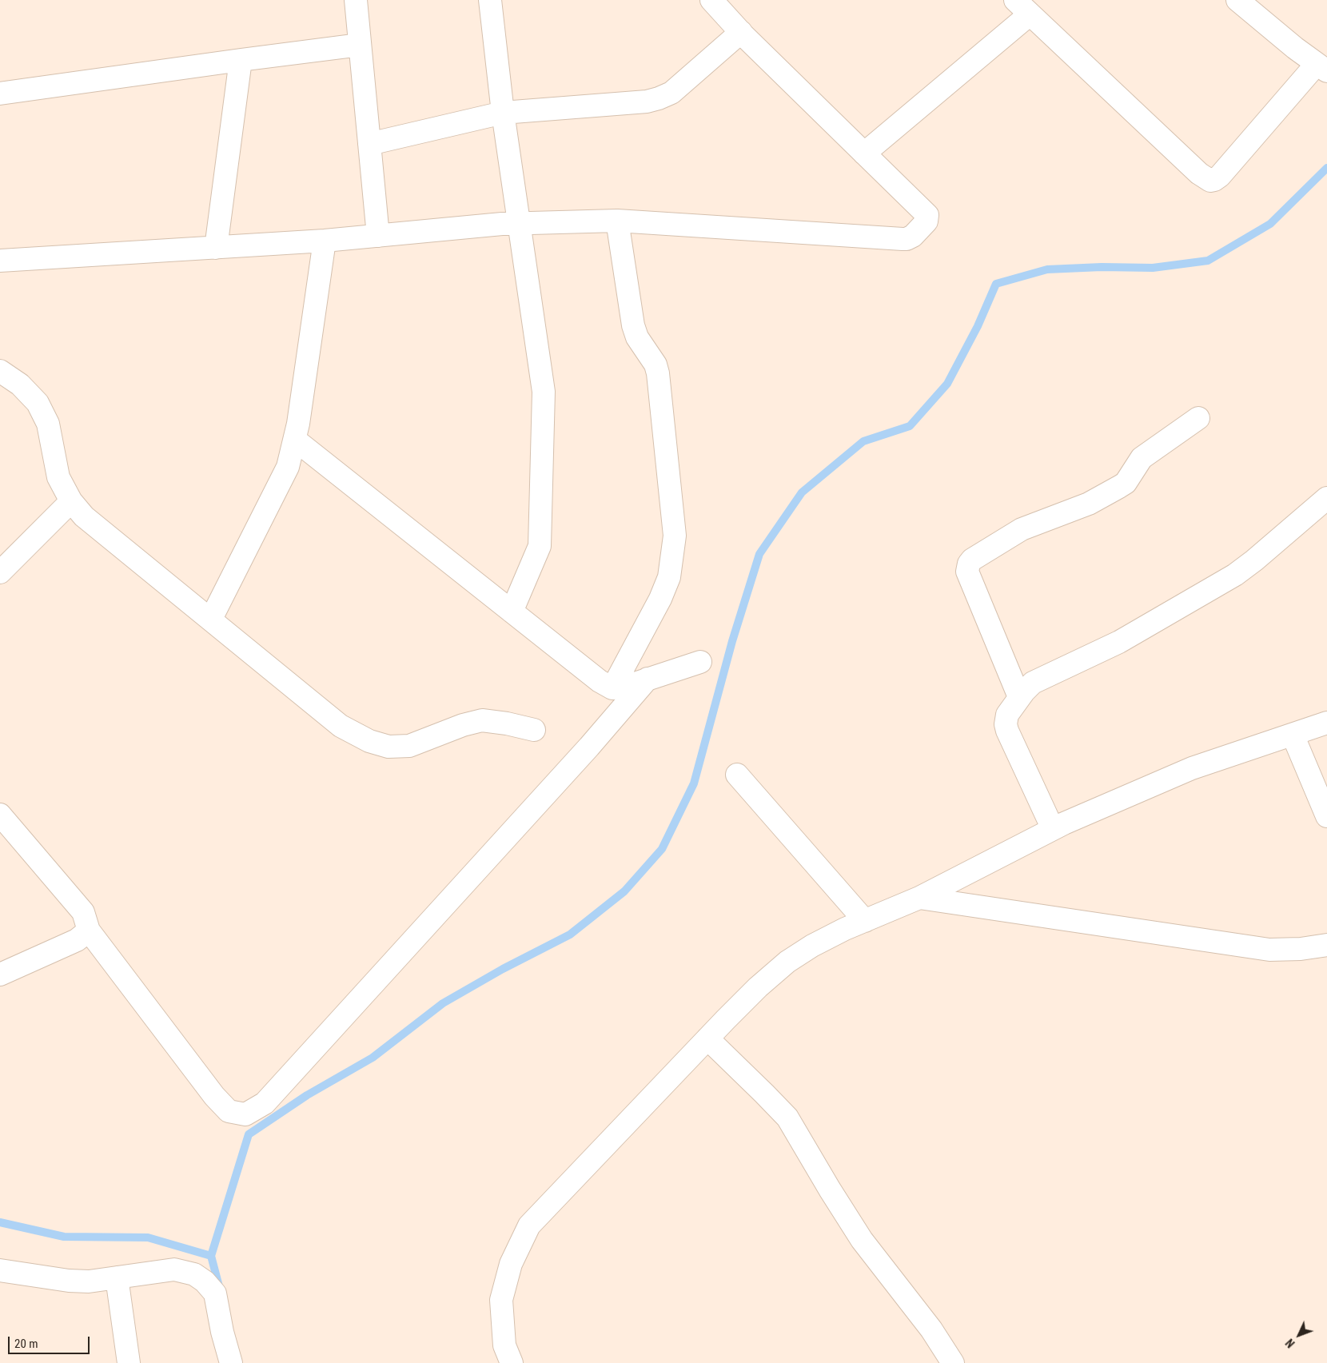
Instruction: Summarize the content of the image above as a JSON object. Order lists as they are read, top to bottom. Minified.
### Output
{"scale_bar":"20 m","north":"bottom left"}
